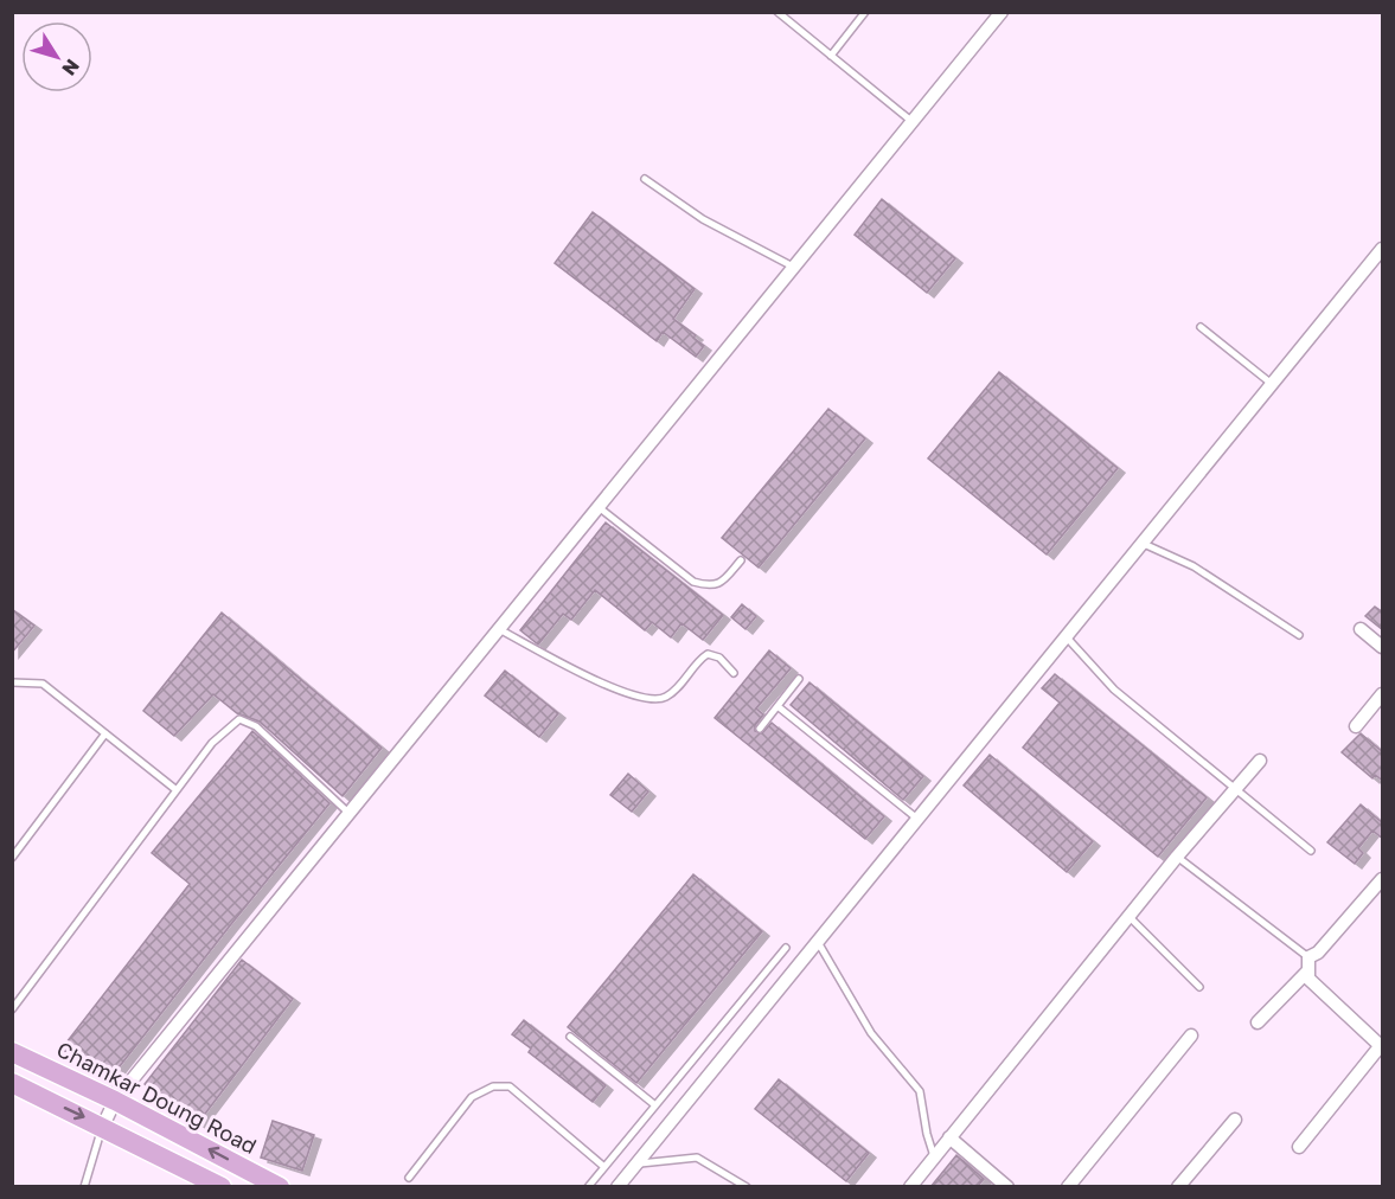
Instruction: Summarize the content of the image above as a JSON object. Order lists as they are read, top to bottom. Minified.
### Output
{"streets":{"main road":["Chamkar Doung Road"]},"north":"bottom right"}
